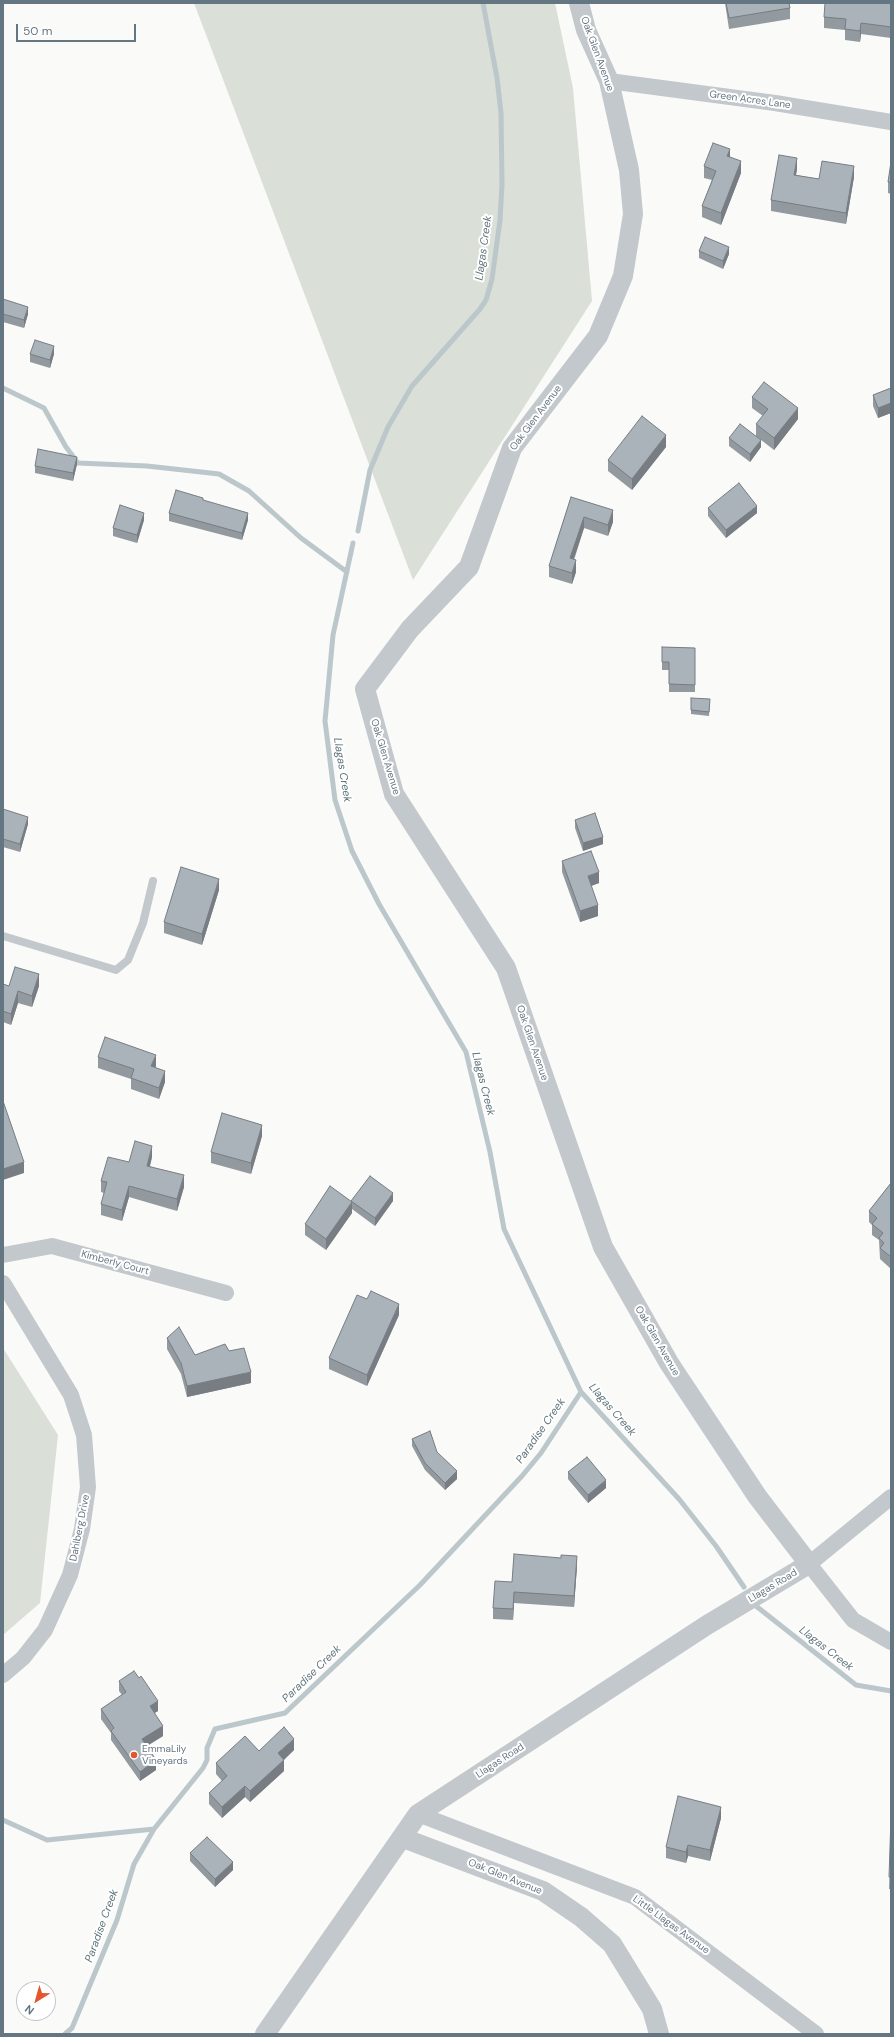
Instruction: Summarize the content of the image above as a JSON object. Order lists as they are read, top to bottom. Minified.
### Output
{"streets":{"street":["Oak Glen Avenue","Green Acres Lane","Kimberly Court","Dahlberg Drive","Llagas Road","Little Llagas Avenue"]},"crossings":[["Oak Glen Avenue","Green Acres Lane"],["Oak Glen Avenue","Llagas Road"],["Llagas Road","Little Llagas Avenue"]],"water":["Llagas Creek","Paradise Creek"],"places":["EmmaLily Vineyards"],"scale_bar":"50 m","north":"bottom left"}
